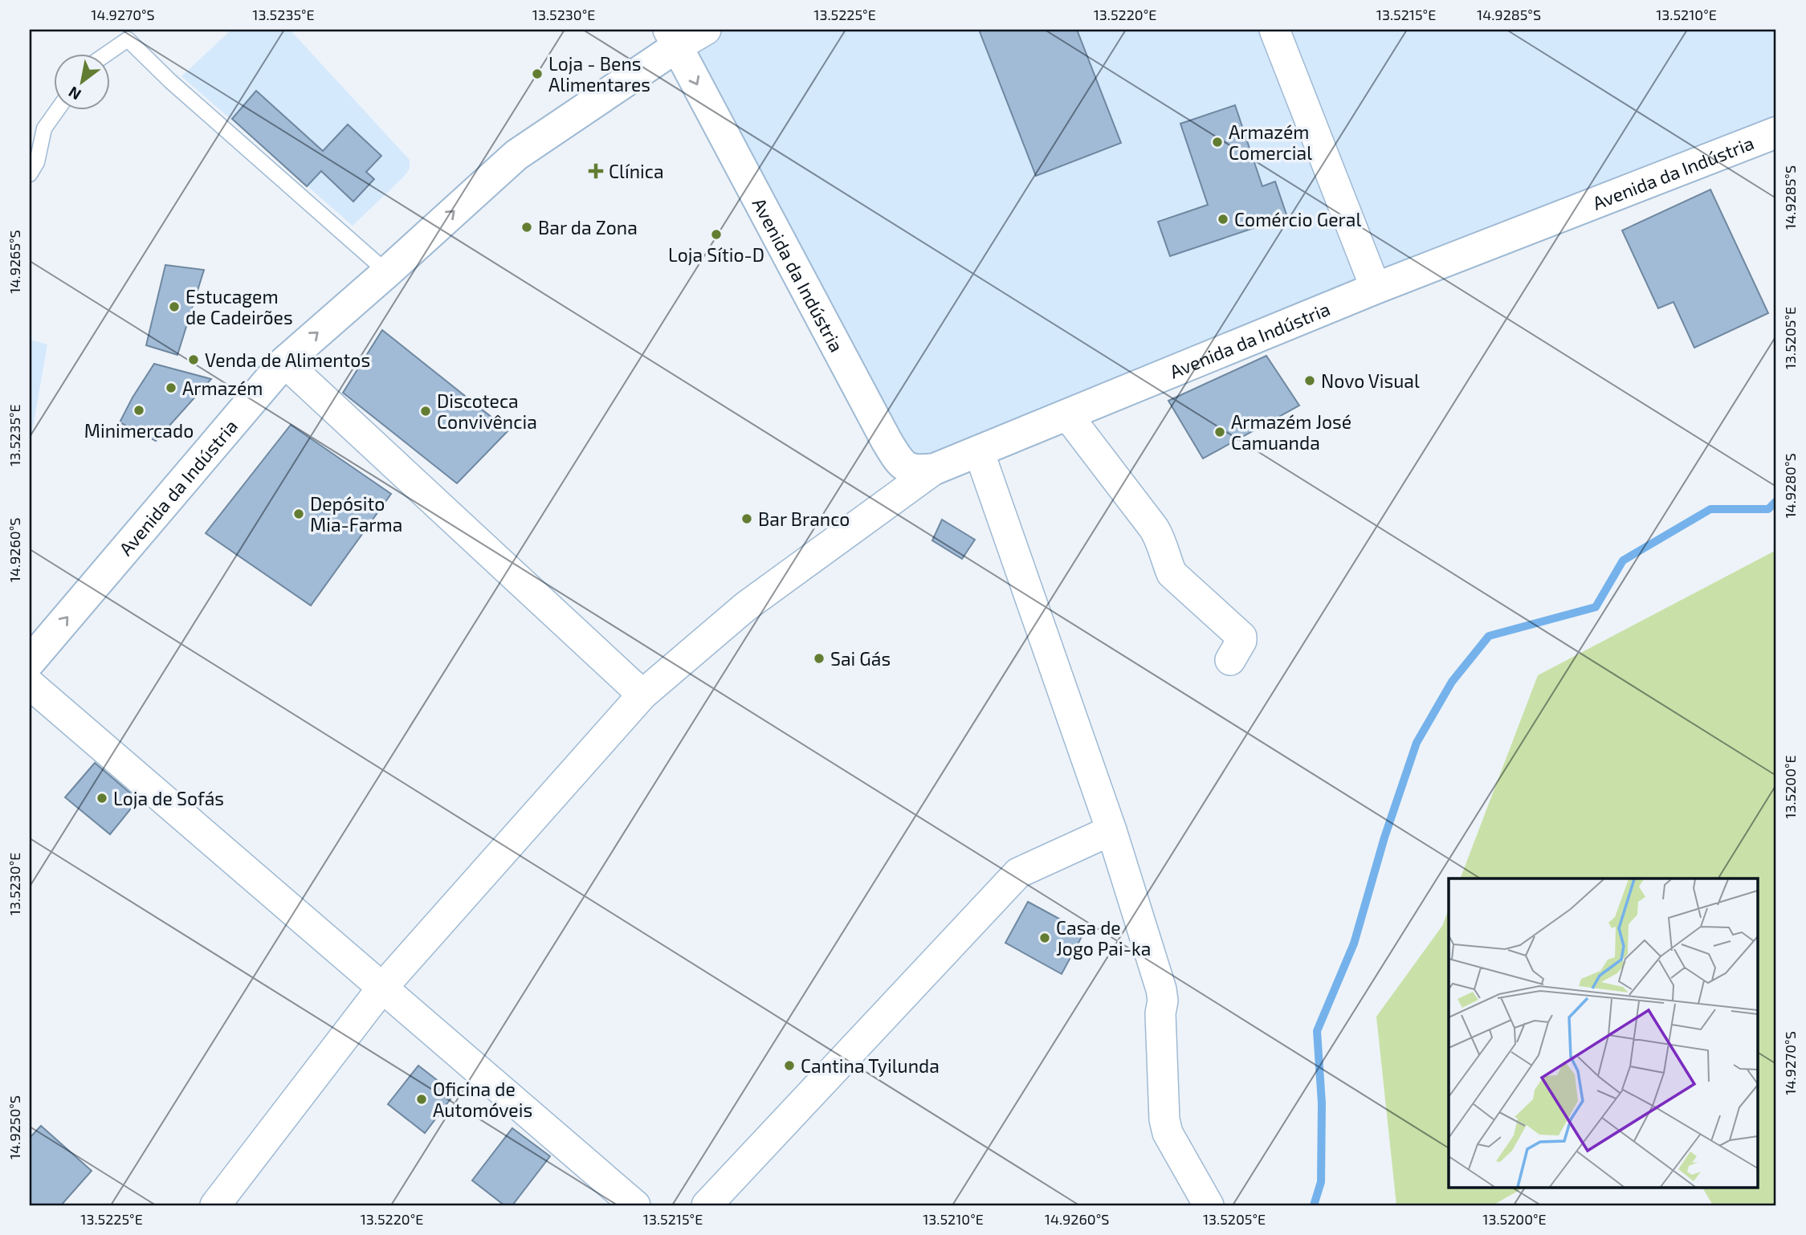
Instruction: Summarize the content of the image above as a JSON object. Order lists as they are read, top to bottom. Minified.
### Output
{"streets":{"street":["Avenida da Indústria"]},"places":{"other":["Loja - Bens Alimentares","Armazém Comercial","Comércio Geral","Bar da Zona","Loja Sítio-D","Estucagem de Cadeirões","Venda de Alimentos","Novo Visual","Armazém","Minimercado","Discoteca Convivência","Armazém José Camuanda","Depósito Mia-Farma","Bar Branco","Sai Gás","Loja de Sofás","Casa de Jogo Pai-ka","Cantina Tyilunda","Oficina de Automóveis"],"health":["Clínica"]},"north":"bottom left","coordinates":["14.9270°S","13.5235°E","13.5230°E","13.5225°E","13.5220°E","13.5215°E","14.9285°S","13.5210°E","14.9265°S","13.5205°E","14.9280°S","14.9260°S","13.5200°E","14.9250°S"]}
